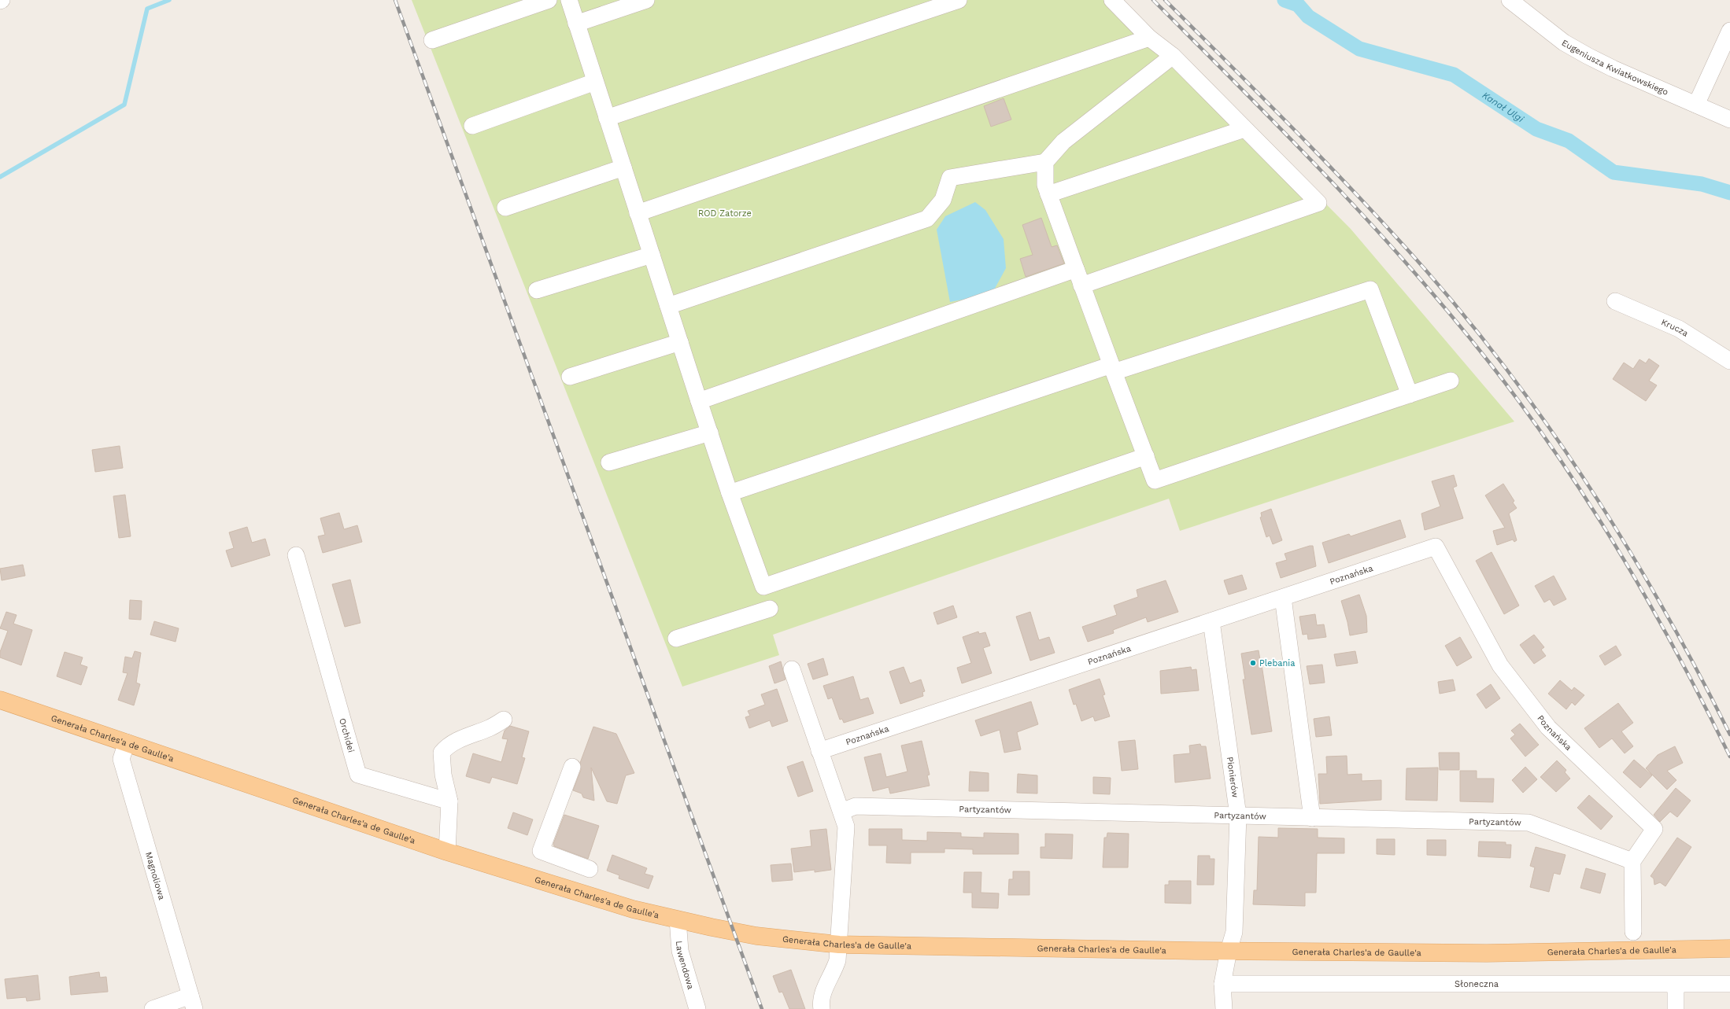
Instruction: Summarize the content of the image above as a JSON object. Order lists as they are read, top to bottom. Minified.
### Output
{"streets":{"main road":["Generała Charles'a de Gaulle'a"],"street":["Eugeniusza Kwiatkowskiego","Krucza","Poznańska","Orchidei","Pionierów","Partyzantów","Magnoliowa","Lawendowa","Słoneczna"]},"crossings":[["Poznańska","Pionierów"],["Poznańska","Partyzantów"],["Generała Charles'a de Gaulle'a","Pionierów"],["Generała Charles'a de Gaulle'a","Magnoliowa"],["Generała Charles'a de Gaulle'a","Lawendowa"],["Pionierów","Partyzantów"],["Pionierów","Słoneczna"]],"water":["Kanał Ulgi"],"parks":["ROD Zatorze"],"places":["Plebania"]}
